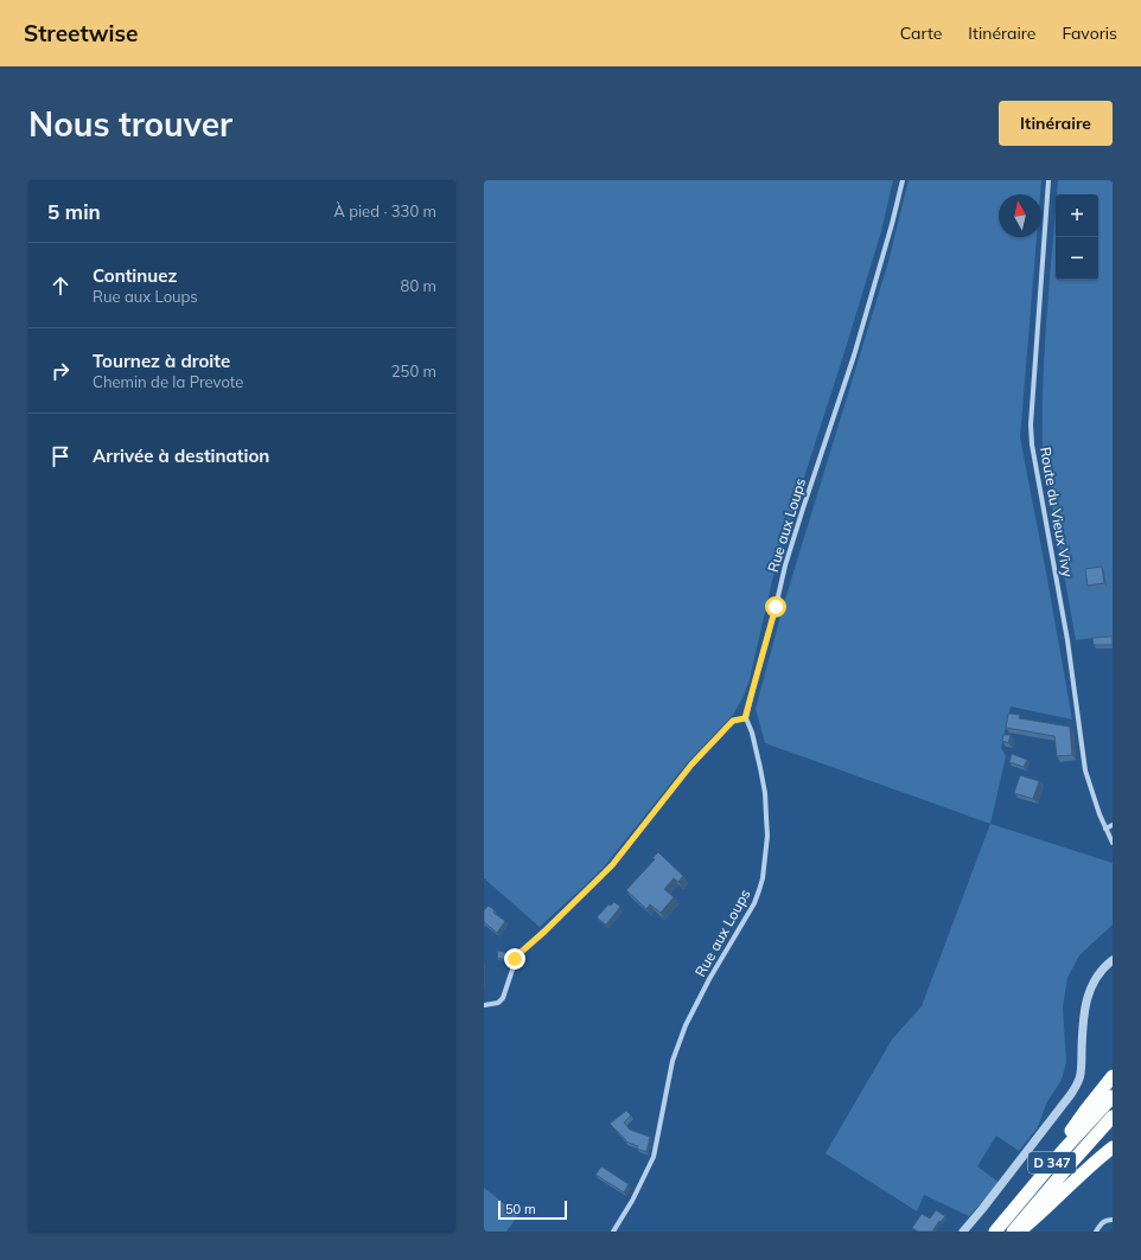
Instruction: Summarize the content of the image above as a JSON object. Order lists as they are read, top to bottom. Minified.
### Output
{"streets":{"highway":["D 347"],"street":["Route du Vieux Vivy","Rue aux Loups"]},"scale_bar":"50 m","north":"top","page":{"header":"Streetwise","nav":["Carte","Itinéraire","Favoris"],"buttons":"Itinéraire","title":"Nous trouver","heading":["5 min","À pied · 330 m"],"map_buttons":["+","−"],"list":[["Continuez","Rue aux Loups","80 m"],["Tournez à droite","Chemin de la Prevote","250 m"],"Arrivée à destination"],"scale":"50 m"}}
